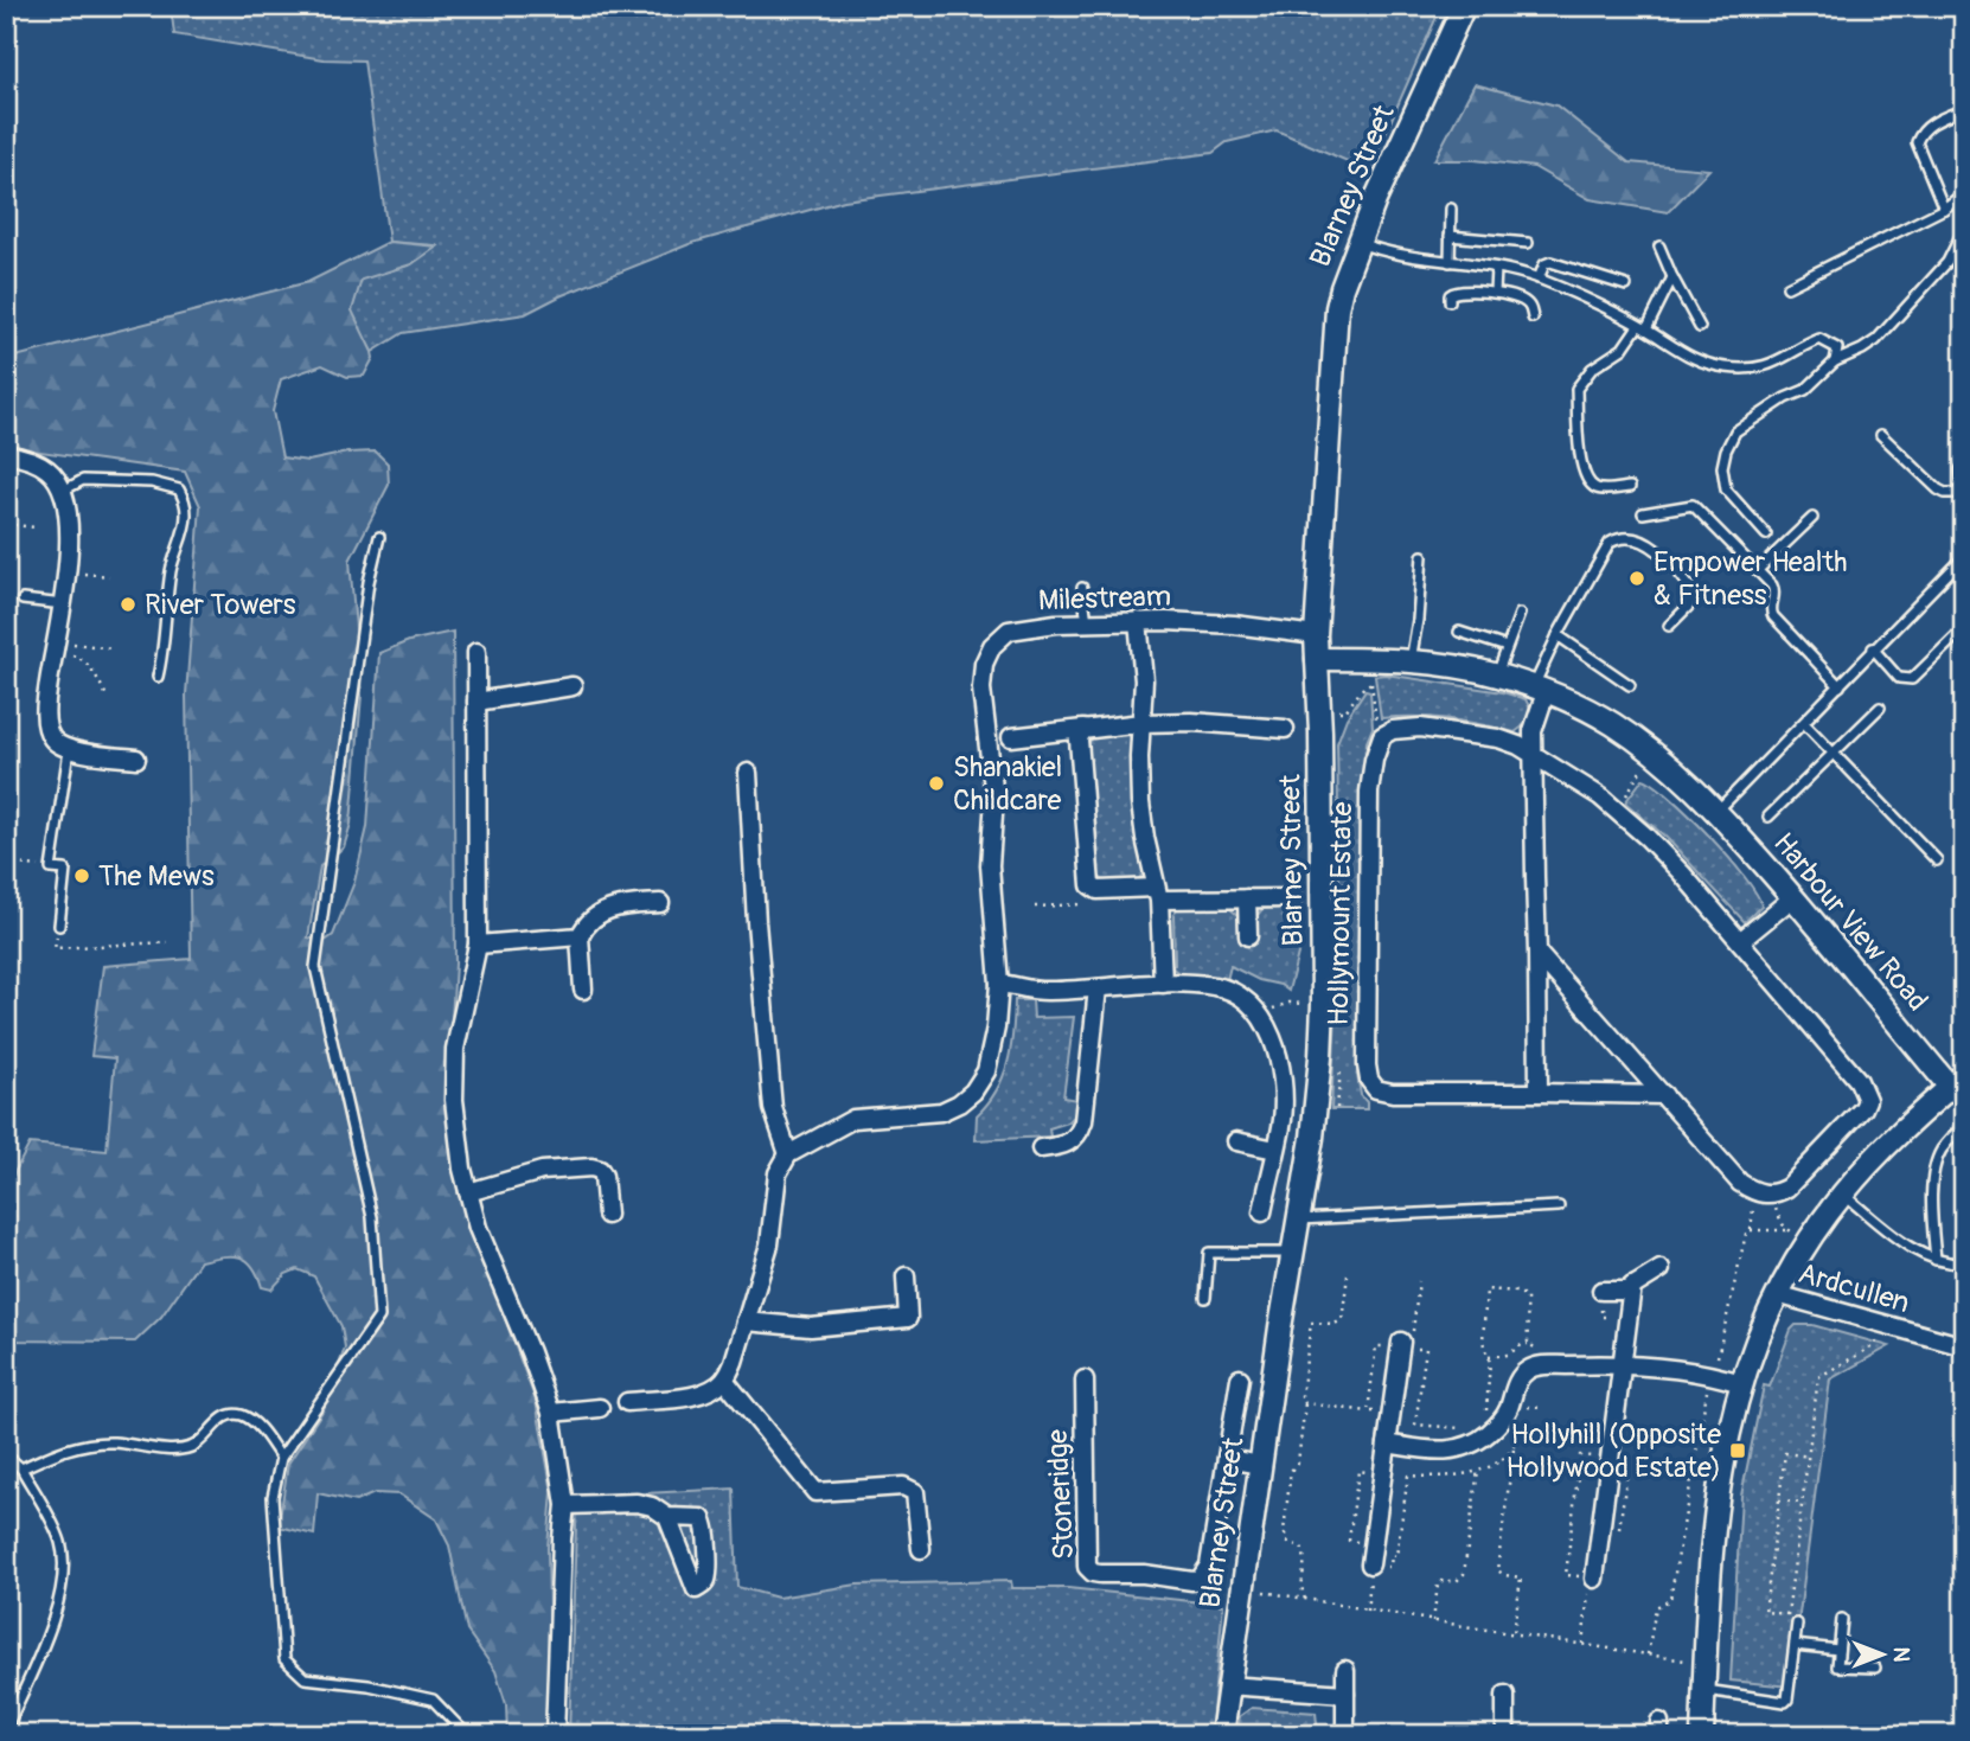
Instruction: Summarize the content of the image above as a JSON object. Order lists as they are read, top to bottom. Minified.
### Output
{"streets":{"street":["Blarney Street","Milestream","Hollymount Estate","Harbour View Road","Ardcullen","Stoneridge"]},"crossings":[["Blarney Street","Milestream"],["Blarney Street","Harbour View Road"],["Harbour View Road","Ardcullen"]],"places":{"other":["Empower Health & Fitness","River Towers","Shanakiel Childcare","The Mews"],"transit":["Hollyhill (Opposite Hollywood Estate)"]},"north":"right"}
